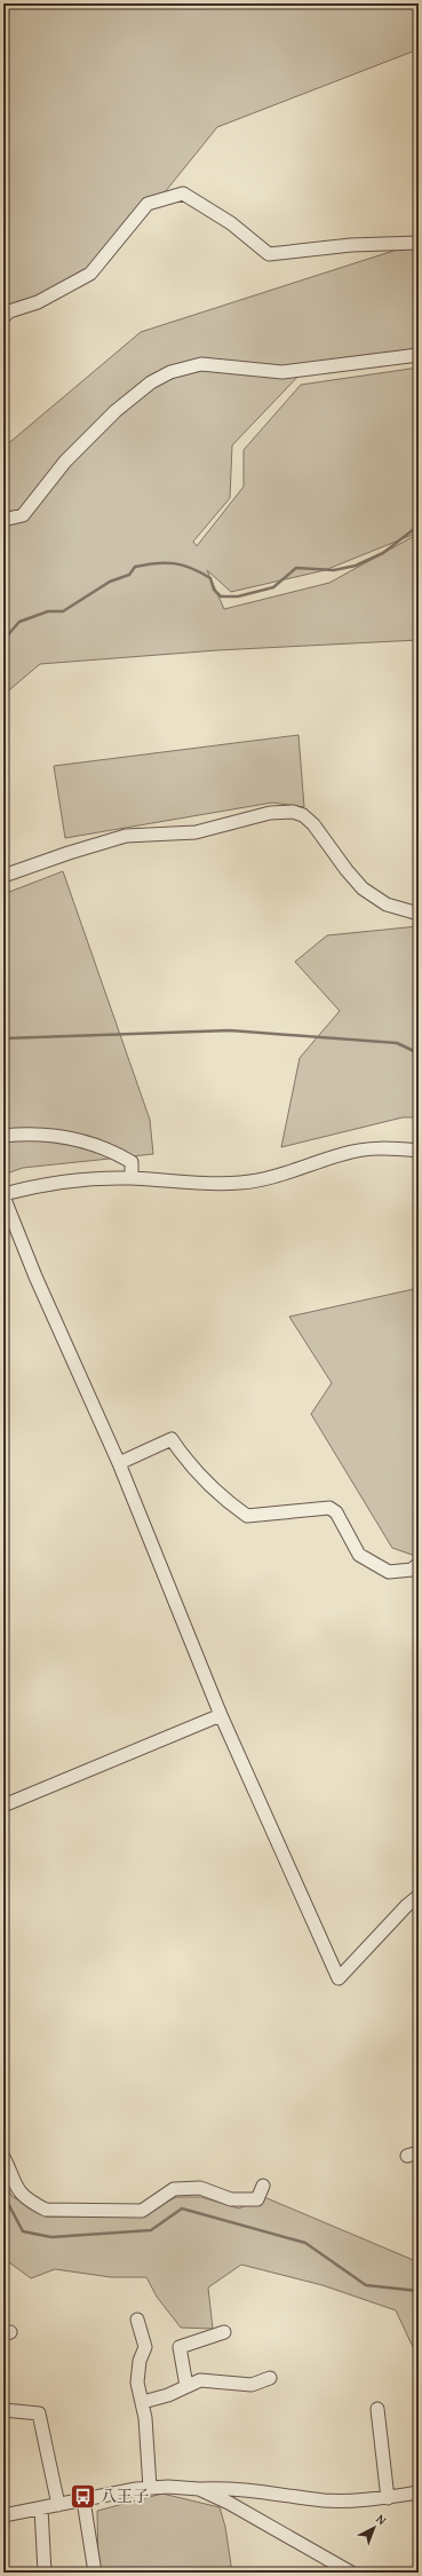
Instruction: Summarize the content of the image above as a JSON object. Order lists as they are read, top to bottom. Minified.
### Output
{"places":{"bus stop":["八王子"]},"north":"top right"}
